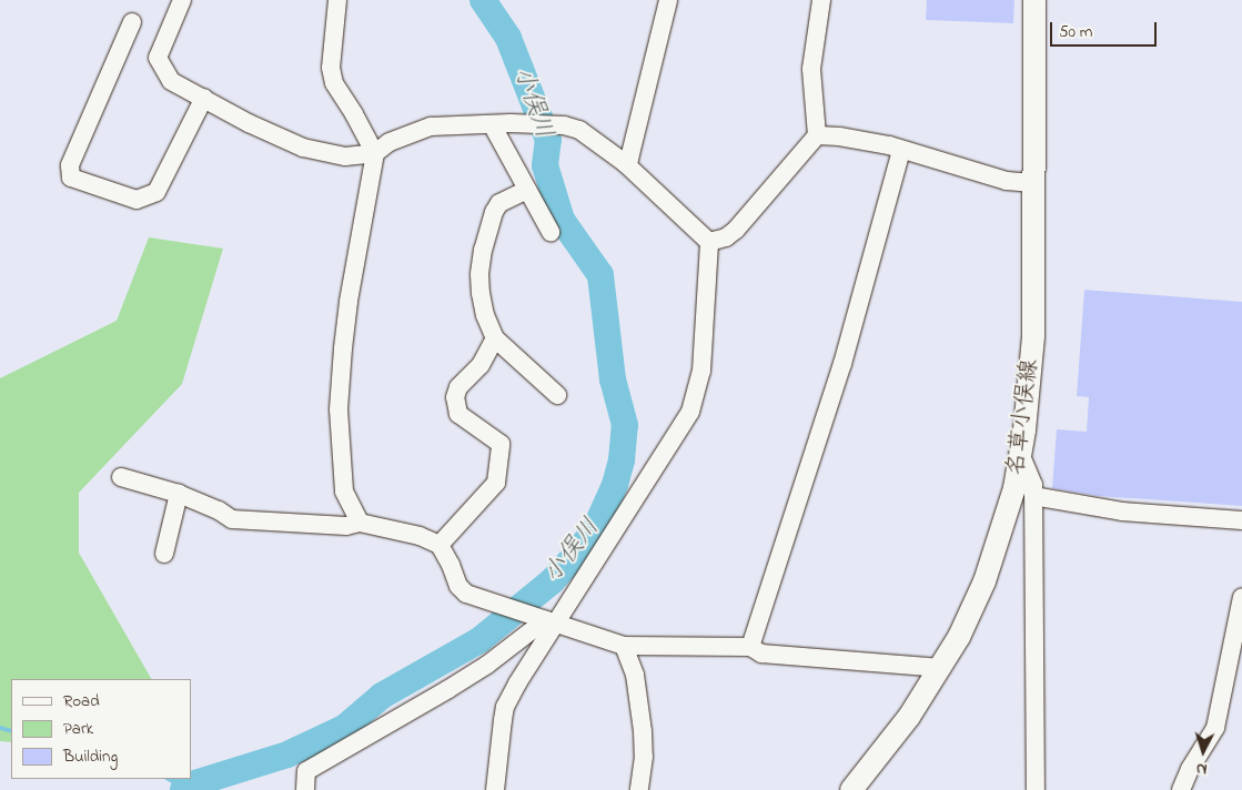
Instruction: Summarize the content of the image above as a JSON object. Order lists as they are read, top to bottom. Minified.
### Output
{"streets":{"main road":["名草小俣線"]},"water":["小俣川"],"legend":["Road","Park","Building"],"scale_bar":"50 m","north":"bottom"}
